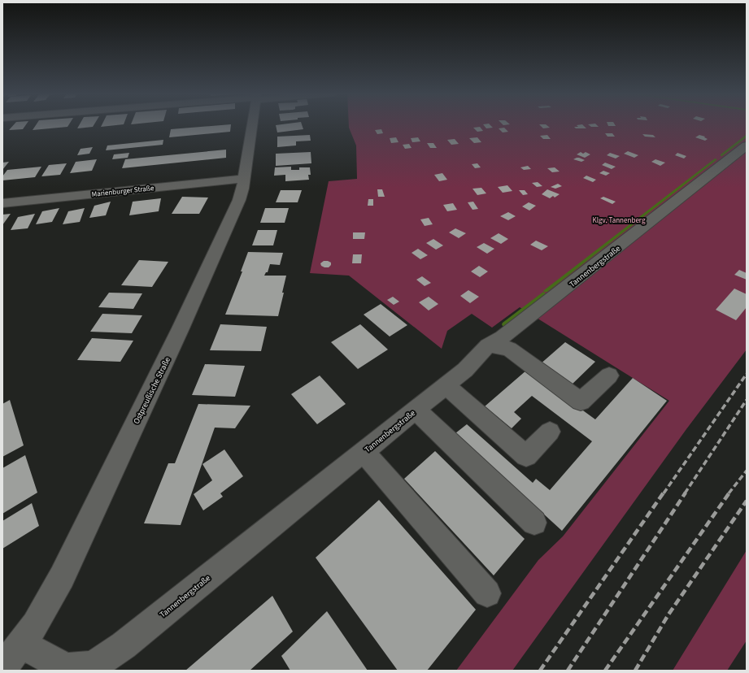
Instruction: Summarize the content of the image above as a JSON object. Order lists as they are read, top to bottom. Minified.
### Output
{"streets":{"street":["Marienburger Straße","Tannenbergstraße","Ostpreußische Straße"]},"crossings":[["Marienburger Straße","Ostpreußische Straße"],["Tannenbergstraße","Ostpreußische Straße"]],"parks":["Klgv. Tannenberg"]}
